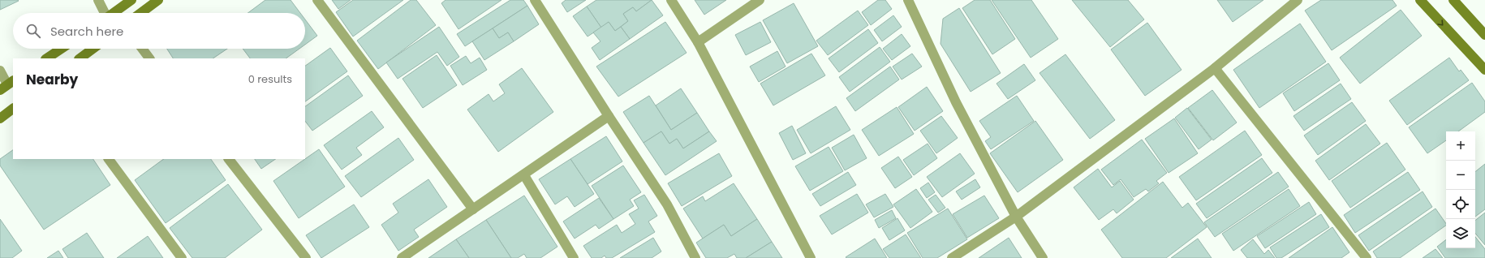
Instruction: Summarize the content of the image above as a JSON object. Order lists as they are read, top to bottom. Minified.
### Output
{"page":{"search":"Search here","heading":["Nearby","0 results"],"map_buttons":["+","−"]}}
